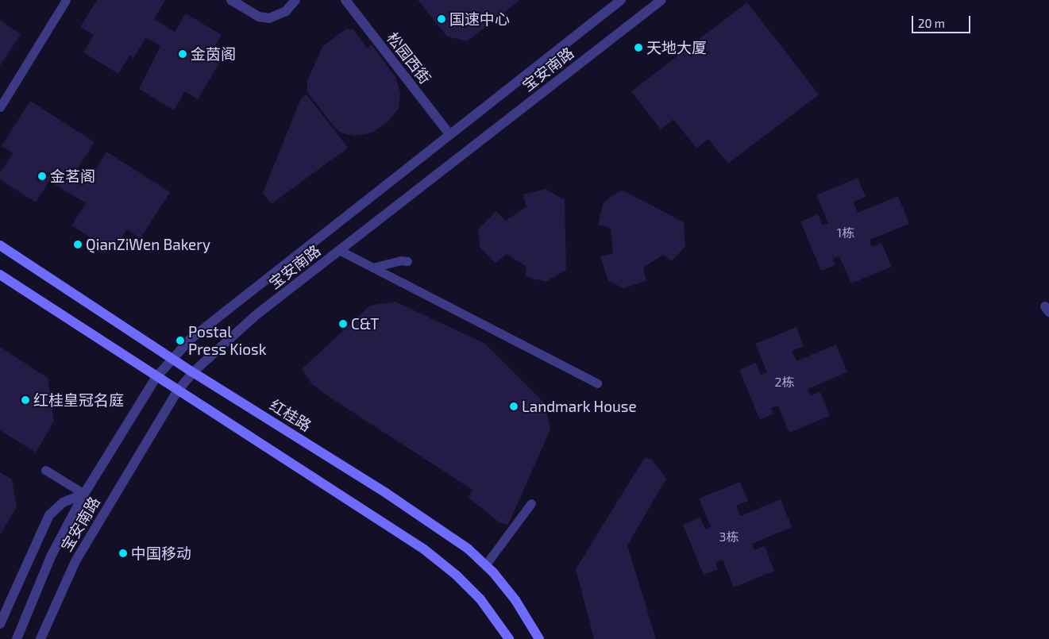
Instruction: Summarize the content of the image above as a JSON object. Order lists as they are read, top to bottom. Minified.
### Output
{"streets":{"main road":["红桂路"],"street":["松园西街","宝安南路"]},"crossings":[["松园西街","宝安南路"],["宝安南路","红桂路"]],"places":["国速中心","天地大厦","金茵阁","金茗阁","QianZiWen Bakery","C&T","Postal Press Kiosk","红桂皇冠名庭","Landmark House","中国移动"],"house_numbers":["1栋","2栋","3栋"],"scale_bar":"20 m"}
